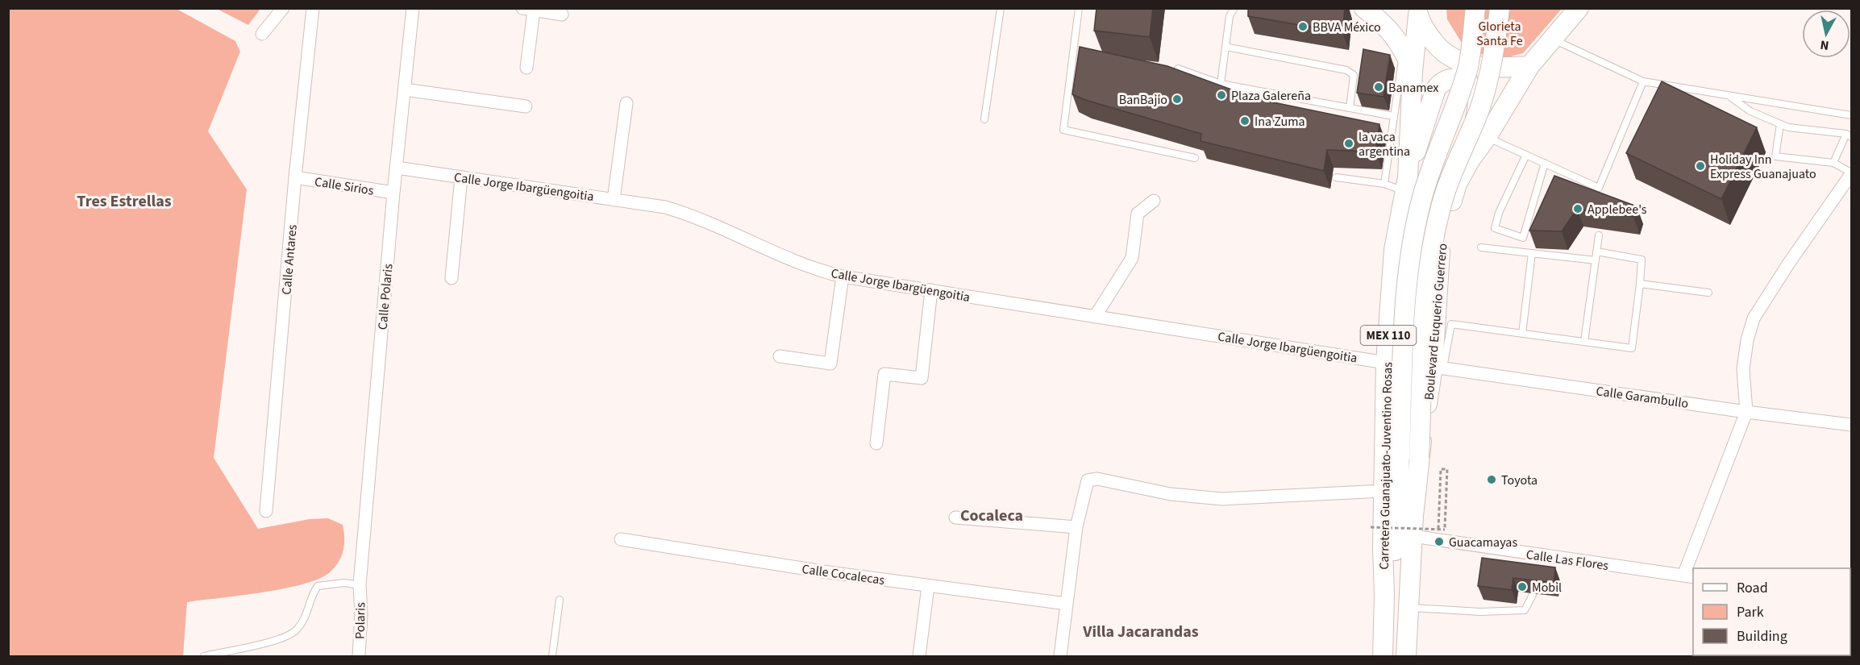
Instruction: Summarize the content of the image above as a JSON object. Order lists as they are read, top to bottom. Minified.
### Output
{"streets":{"main road":["Boulevard Euquerio Guerrero","MEX 110","Carretera Guanajuato-Juventino Rosas"],"street":["Calle Sirios","Calle Jorge Ibargüengoitia","Calle Antares","Calle Polaris","Calle Garambullo","Calle Las Flores","Calle Cocalecas","Polaris"]},"crossings":[["Calle Sirios","Calle Antares"],["Calle Sirios","Calle Polaris"],["Calle Jorge Ibargüengoitia","Calle Polaris"],["Calle Jorge Ibargüengoitia","Carretera Guanajuato-Juventino Rosas"],["Calle Polaris","Polaris"],["Boulevard Euquerio Guerrero","MEX 110"],["Boulevard Euquerio Guerrero","Calle Garambullo"],["Boulevard Euquerio Guerrero","Calle Las Flores"],["MEX 110","Carretera Guanajuato-Juventino Rosas"]],"districts":["Tres Estrellas","Cocaleca","Villa Jacarandas"],"parks":["Glorieta Santa Fe"],"places":["BBVA México","Banamex","Plaza Galereña","BanBajio","Ina Zuma","la vaca argentina","Holiday Inn Express Guanajuato","Applebee's","Toyota","Guacamayas","Mobil"],"legend":["Road","Park","Building"],"north":"bottom"}
